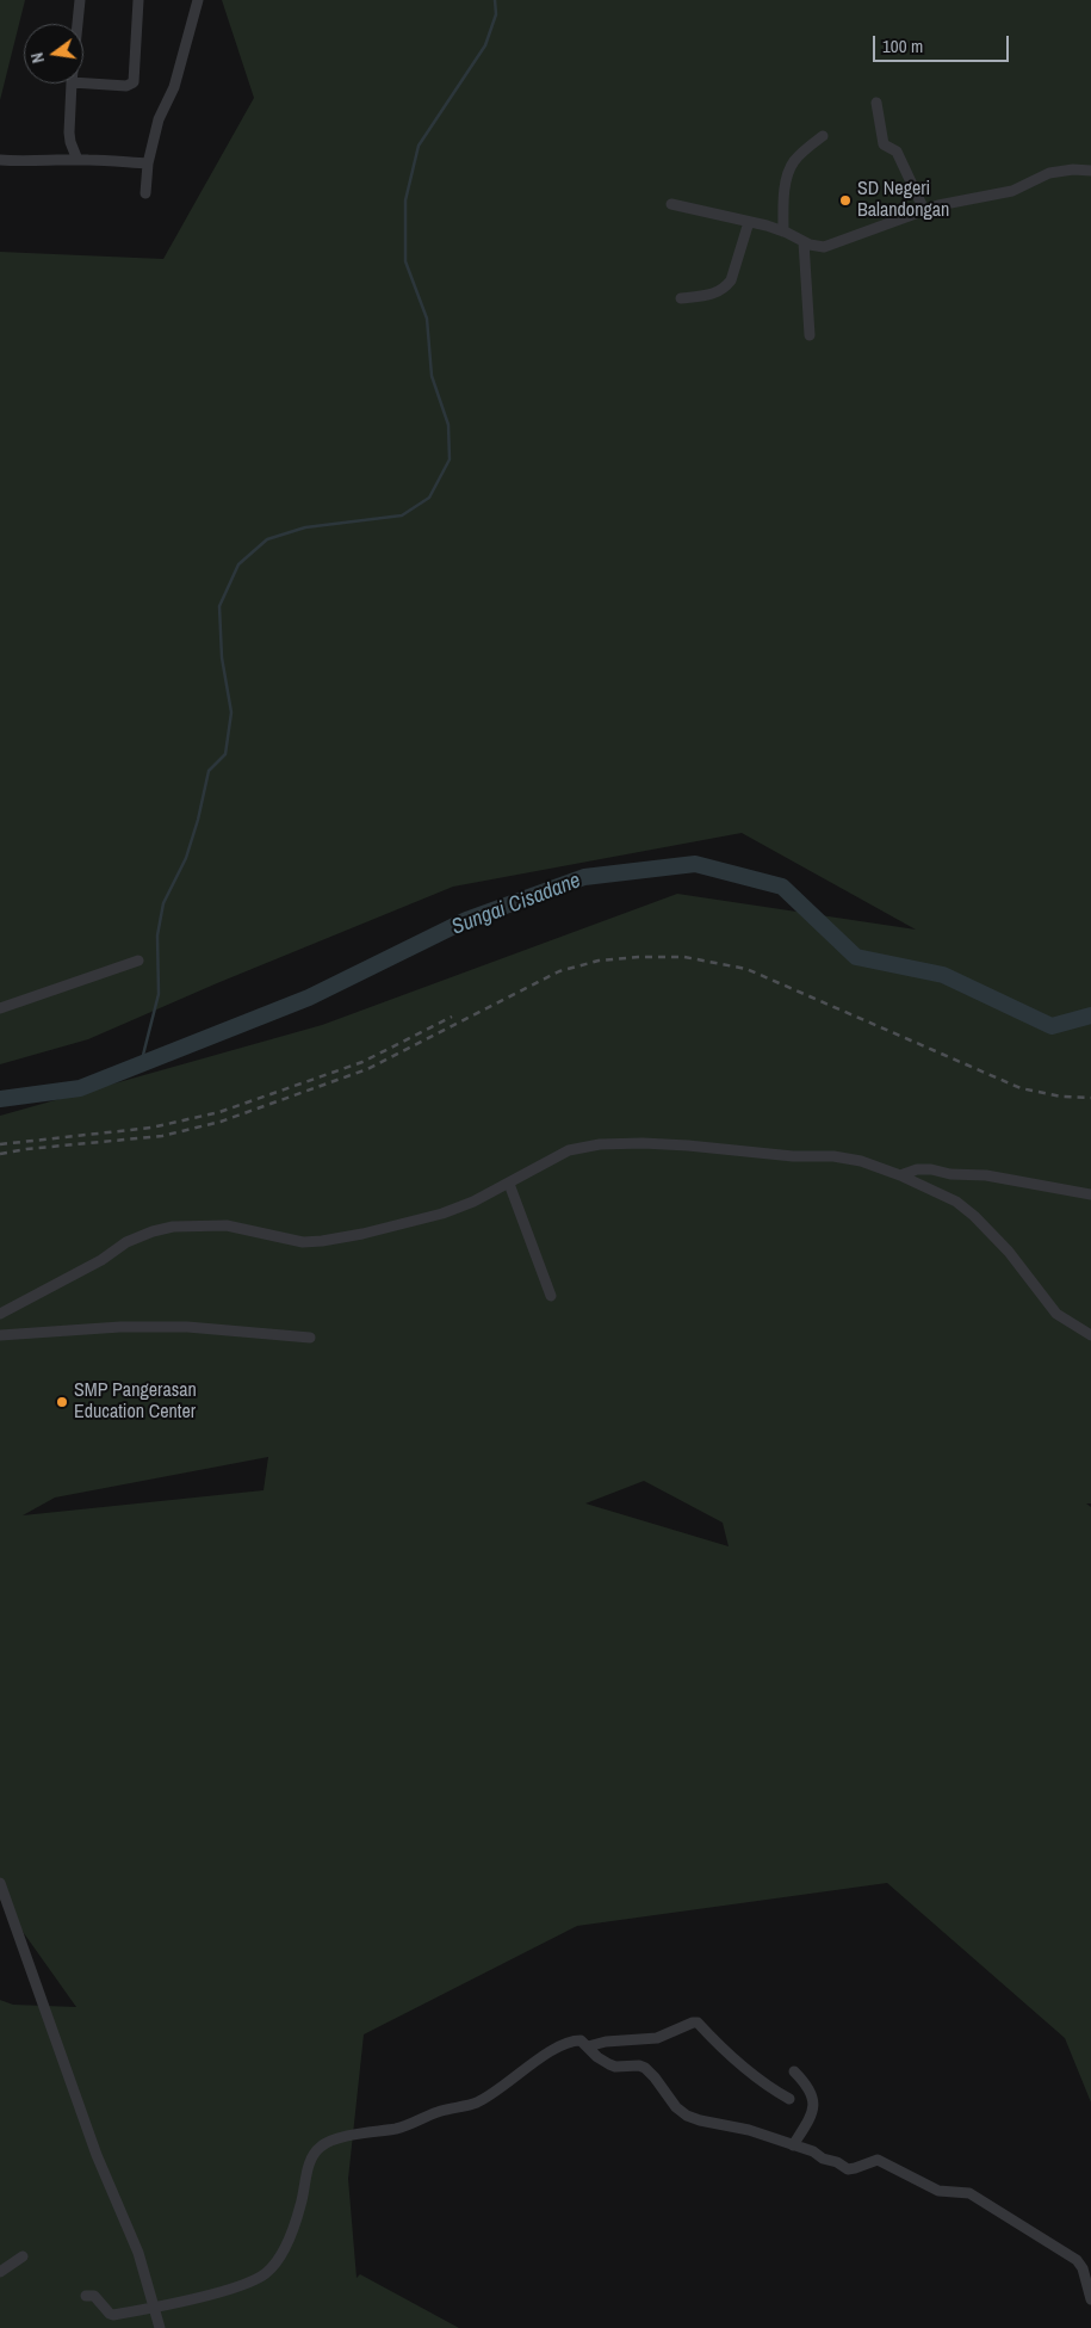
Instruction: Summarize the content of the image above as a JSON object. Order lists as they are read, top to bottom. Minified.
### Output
{"water":["Sungai Cisadane"],"places":["SD Negeri Balandongan","SMP Pangerasan Education Center"],"scale_bar":"100 m","north":"left"}
